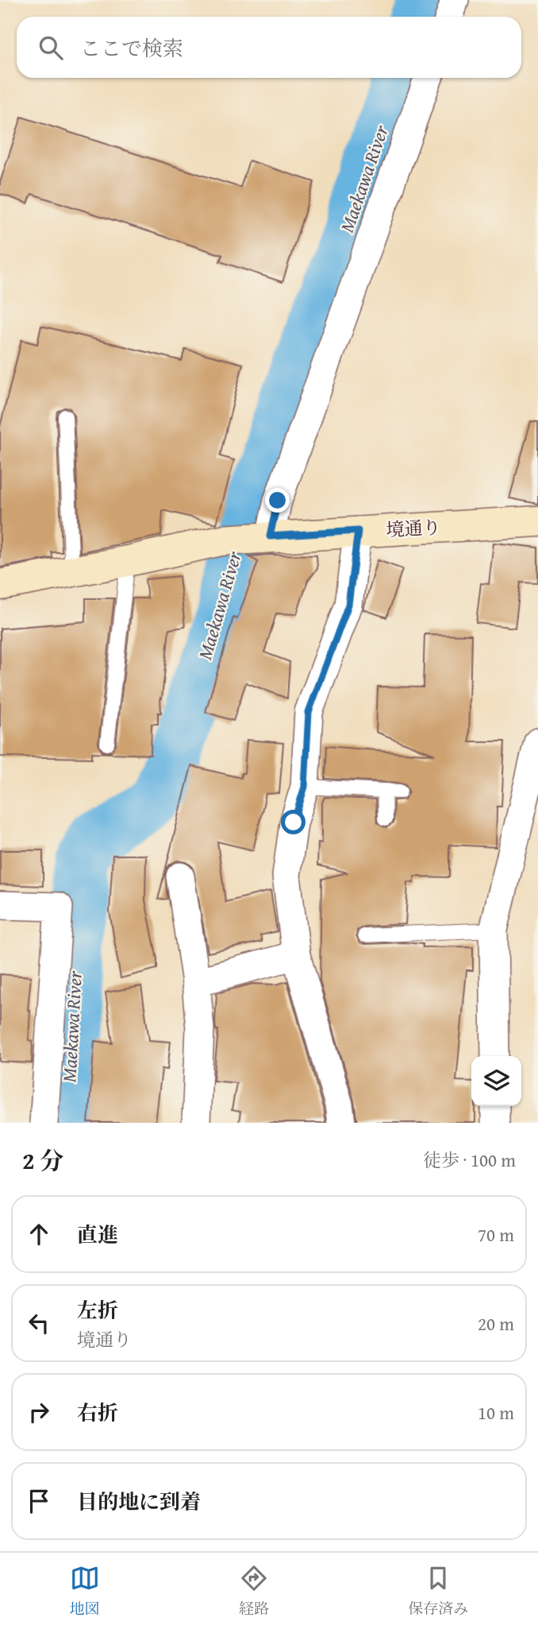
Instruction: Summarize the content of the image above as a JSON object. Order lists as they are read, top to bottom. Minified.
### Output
{"streets":{"street":["境通り"]},"water":["Maekawa River"],"page":{"search":"ここで検索","heading":["2 分","徒歩 · 100 m"],"list":[["直進","70 m"],["左折","境通り","20 m"],["右折","10 m"],"目的地に到着"],"nav":["地図","経路","保存済み"]}}
